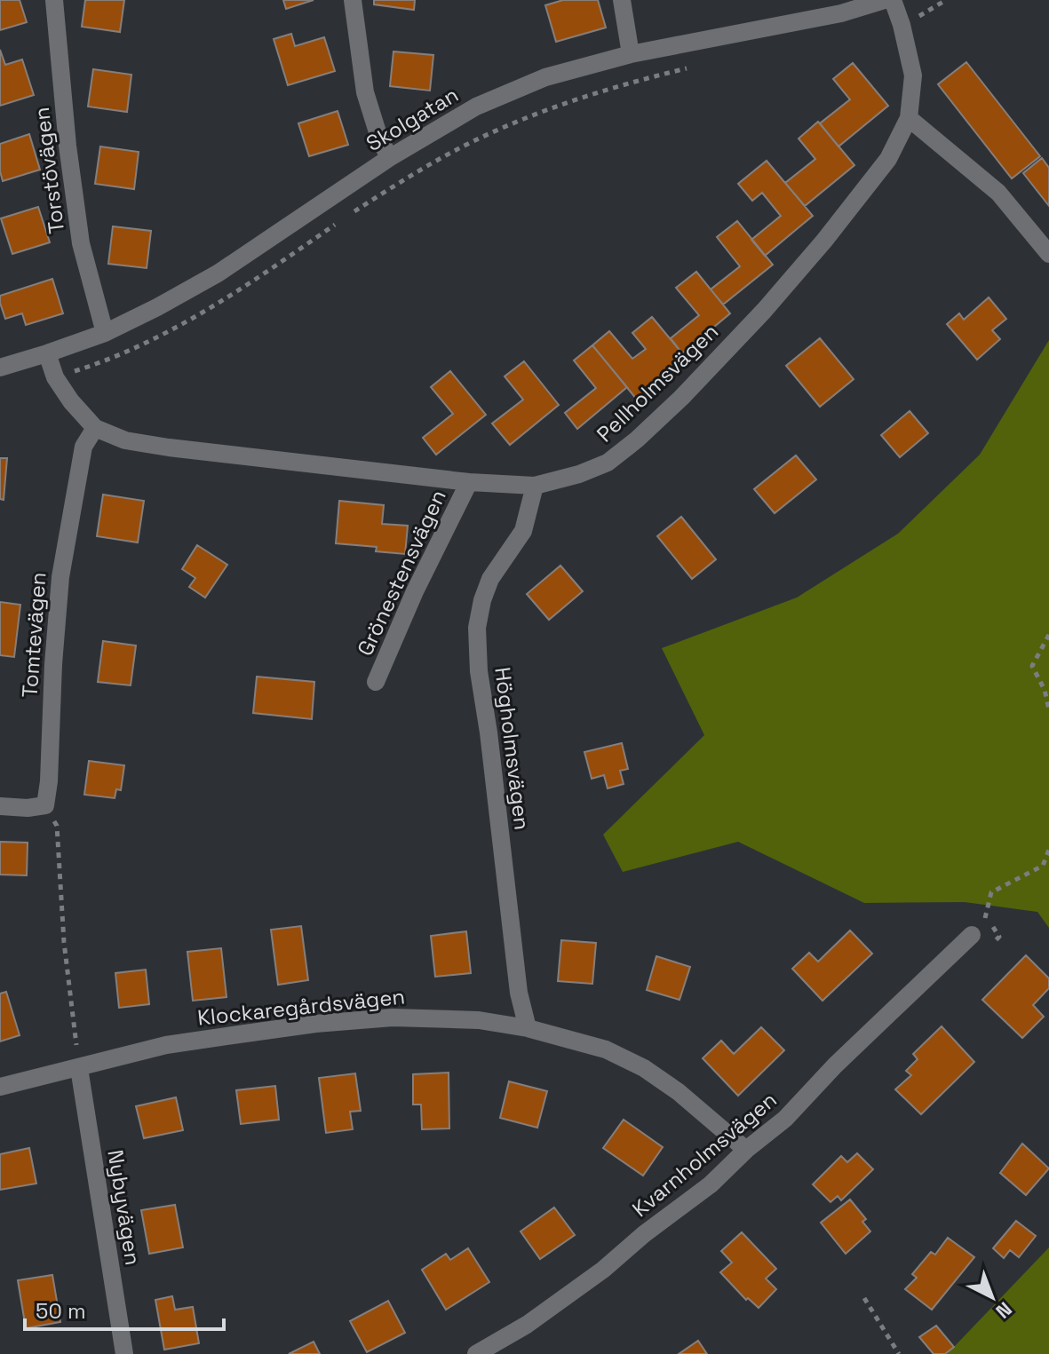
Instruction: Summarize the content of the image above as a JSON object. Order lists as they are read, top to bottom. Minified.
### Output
{"streets":{"street":["Skolgatan","Torstövägen","Pellholmsvägen","Grönestensvägen","Tomtevägen","Högholmsvägen","Klockaregårdsvägen","Kvarnholmsvägen","Nybyvägen"]},"crossings":[["Skolgatan","Torstövägen"],["Skolgatan","Pellholmsvägen"],["Pellholmsvägen","Grönestensvägen"],["Pellholmsvägen","Tomtevägen"],["Pellholmsvägen","Högholmsvägen"],["Högholmsvägen","Klockaregårdsvägen"],["Klockaregårdsvägen","Kvarnholmsvägen"],["Klockaregårdsvägen","Nybyvägen"]],"scale_bar":"50 m","north":"bottom right"}
